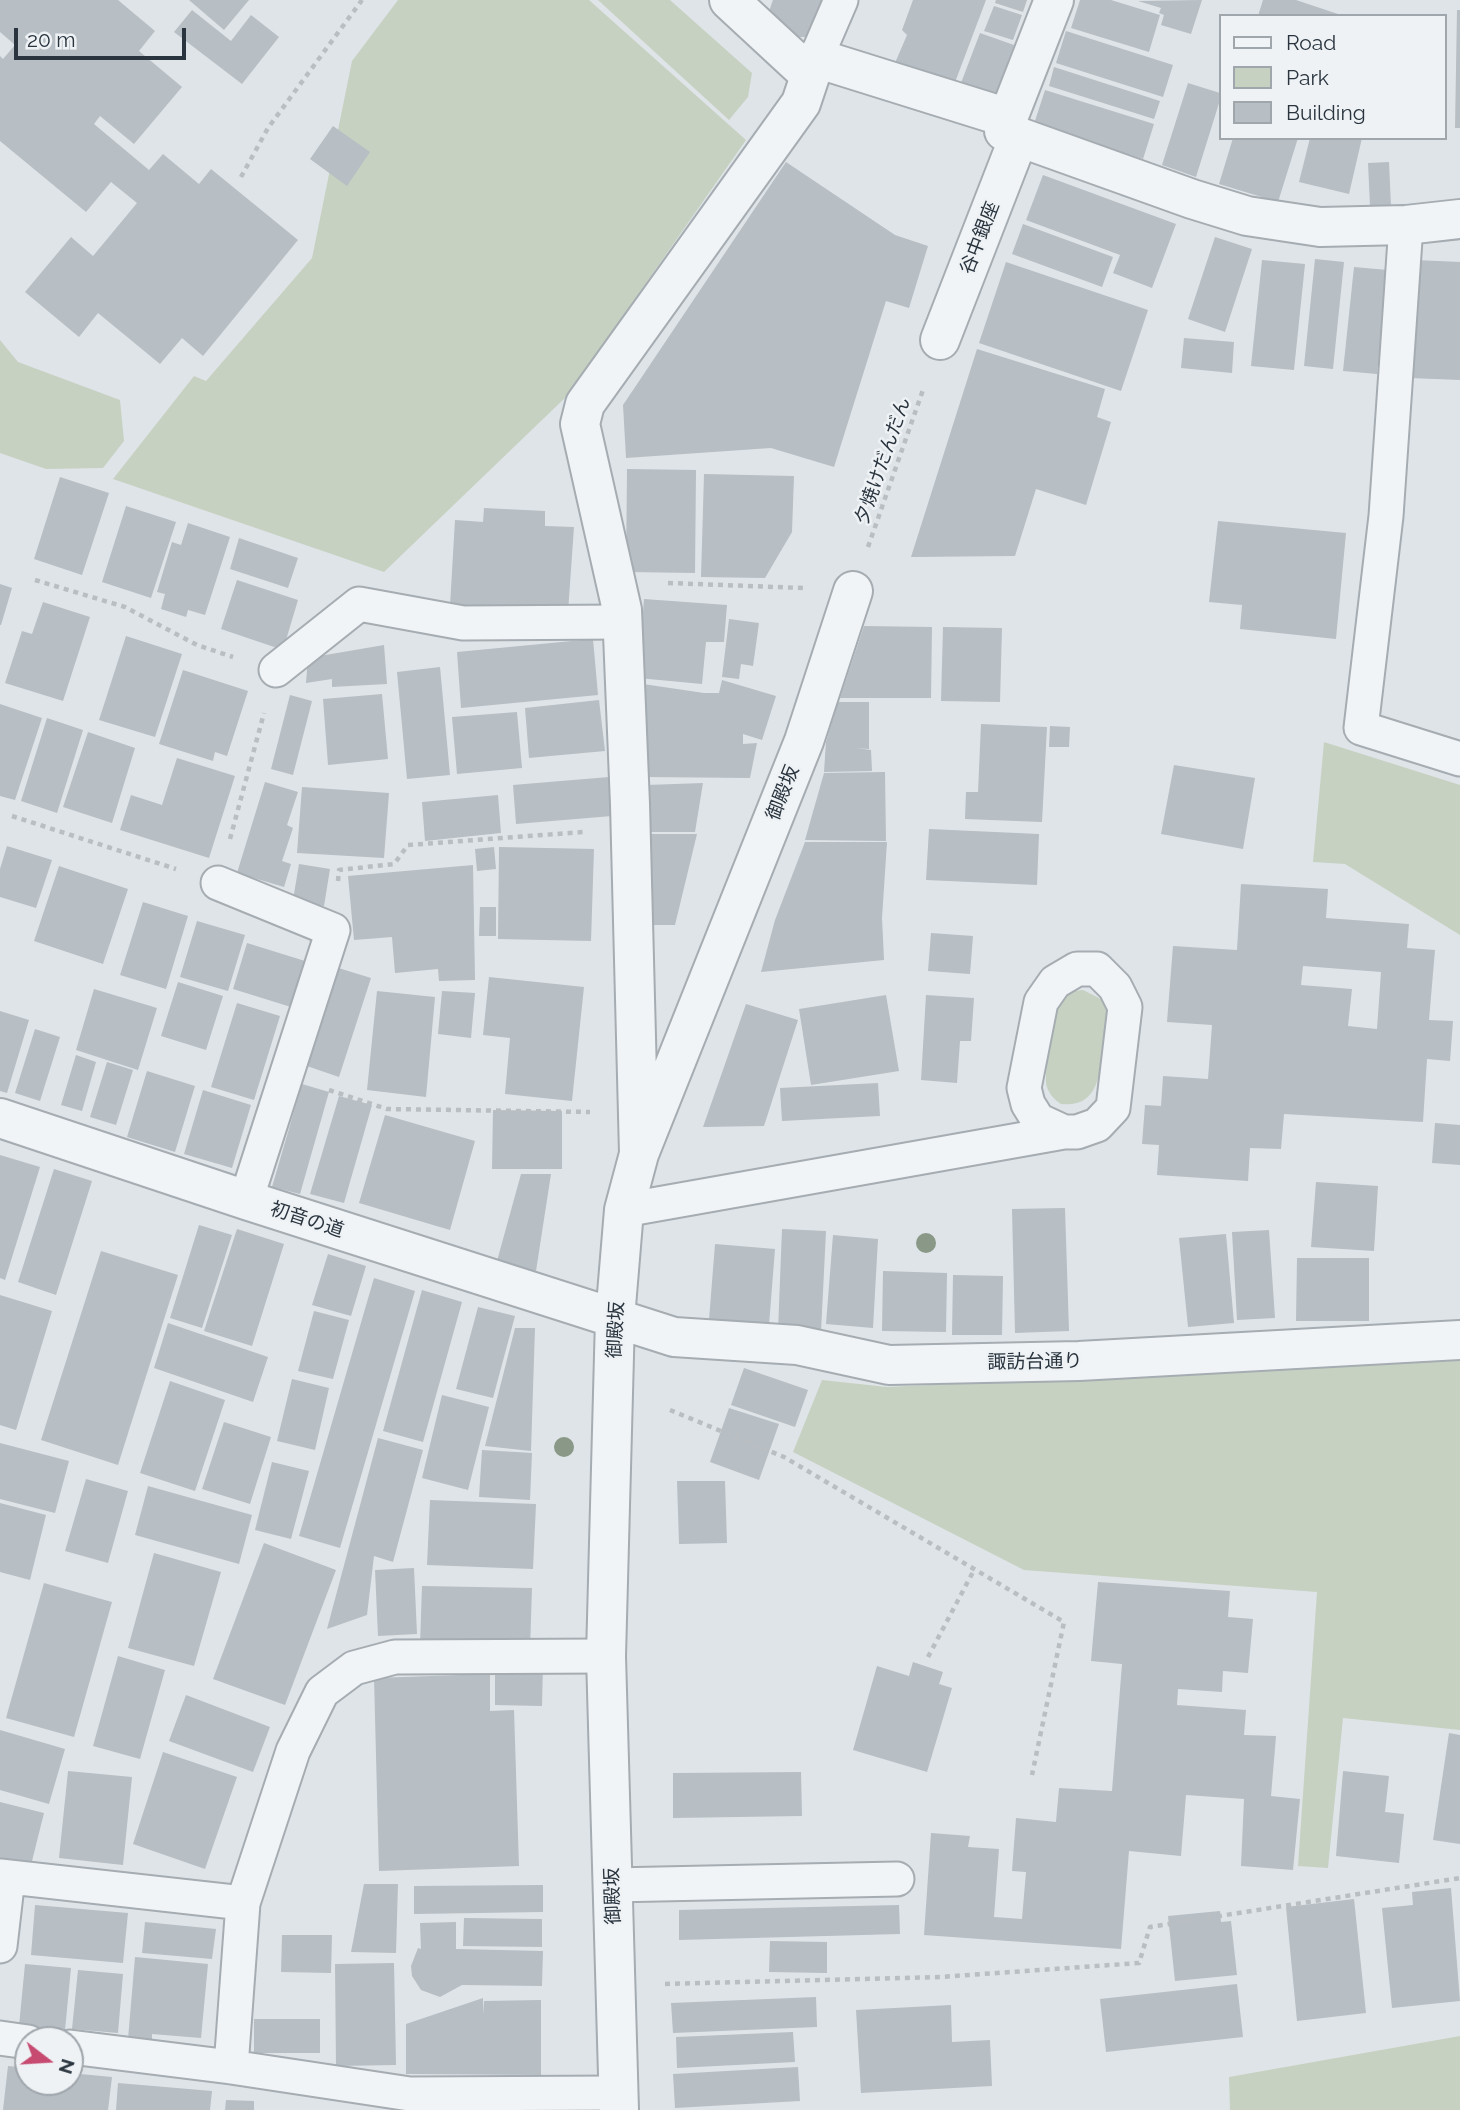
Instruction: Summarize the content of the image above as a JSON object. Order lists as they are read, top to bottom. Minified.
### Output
{"streets":{"street":["谷中銀座","御殿坂","初音の道","諏訪台通り"],"path":["夕焼けだんだん"]},"crossings":[["谷中銀座","夕焼けだんだん"],["夕焼けだんだん","御殿坂"],["御殿坂","初音の道"],["御殿坂","諏訪台通り"],["初音の道","諏訪台通り"]],"legend":["Road","Park","Building"],"scale_bar":"20 m","north":"right"}
